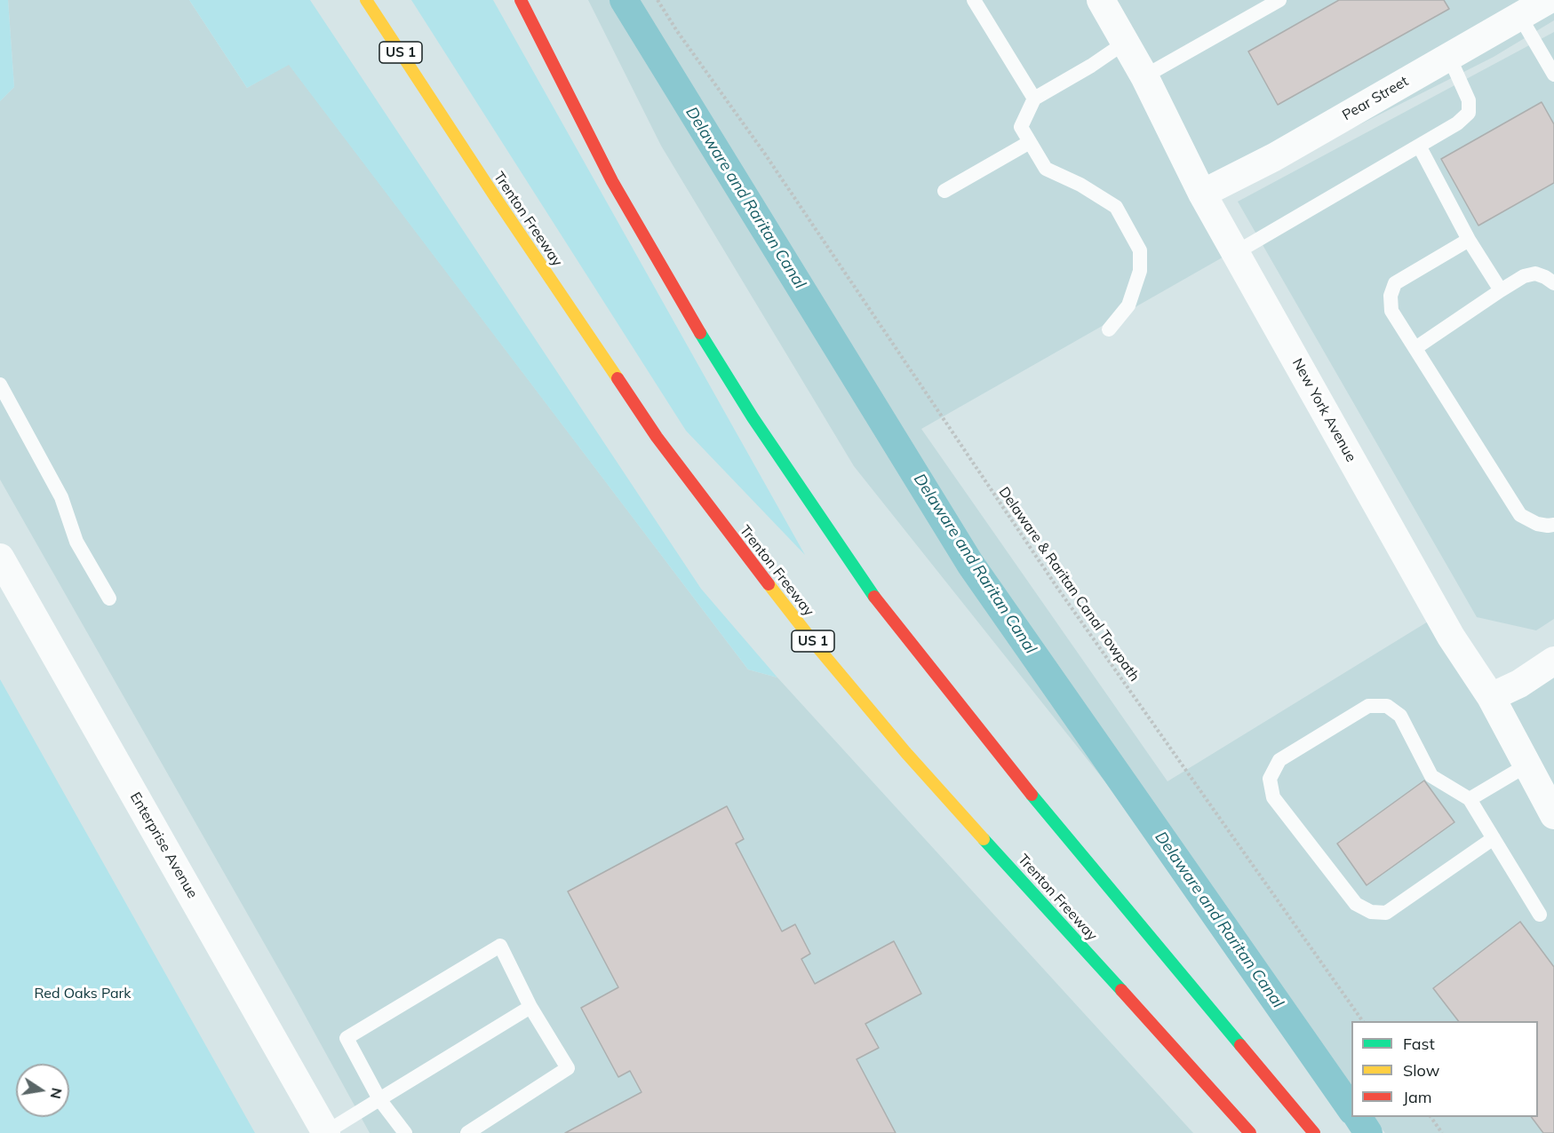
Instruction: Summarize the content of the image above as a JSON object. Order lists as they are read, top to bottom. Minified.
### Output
{"streets":{"highway":["US 1","Trenton Freeway"],"street":["Pear Street","New York Avenue","Enterprise Avenue"],"path":["Delaware & Raritan Canal Towpath"]},"crossings":[["Pear Street","New York Avenue"]],"water":["Delaware and Raritan Canal"],"parks":["Red Oaks Park"],"legend":["Fast","Slow","Jam"],"north":"right"}
